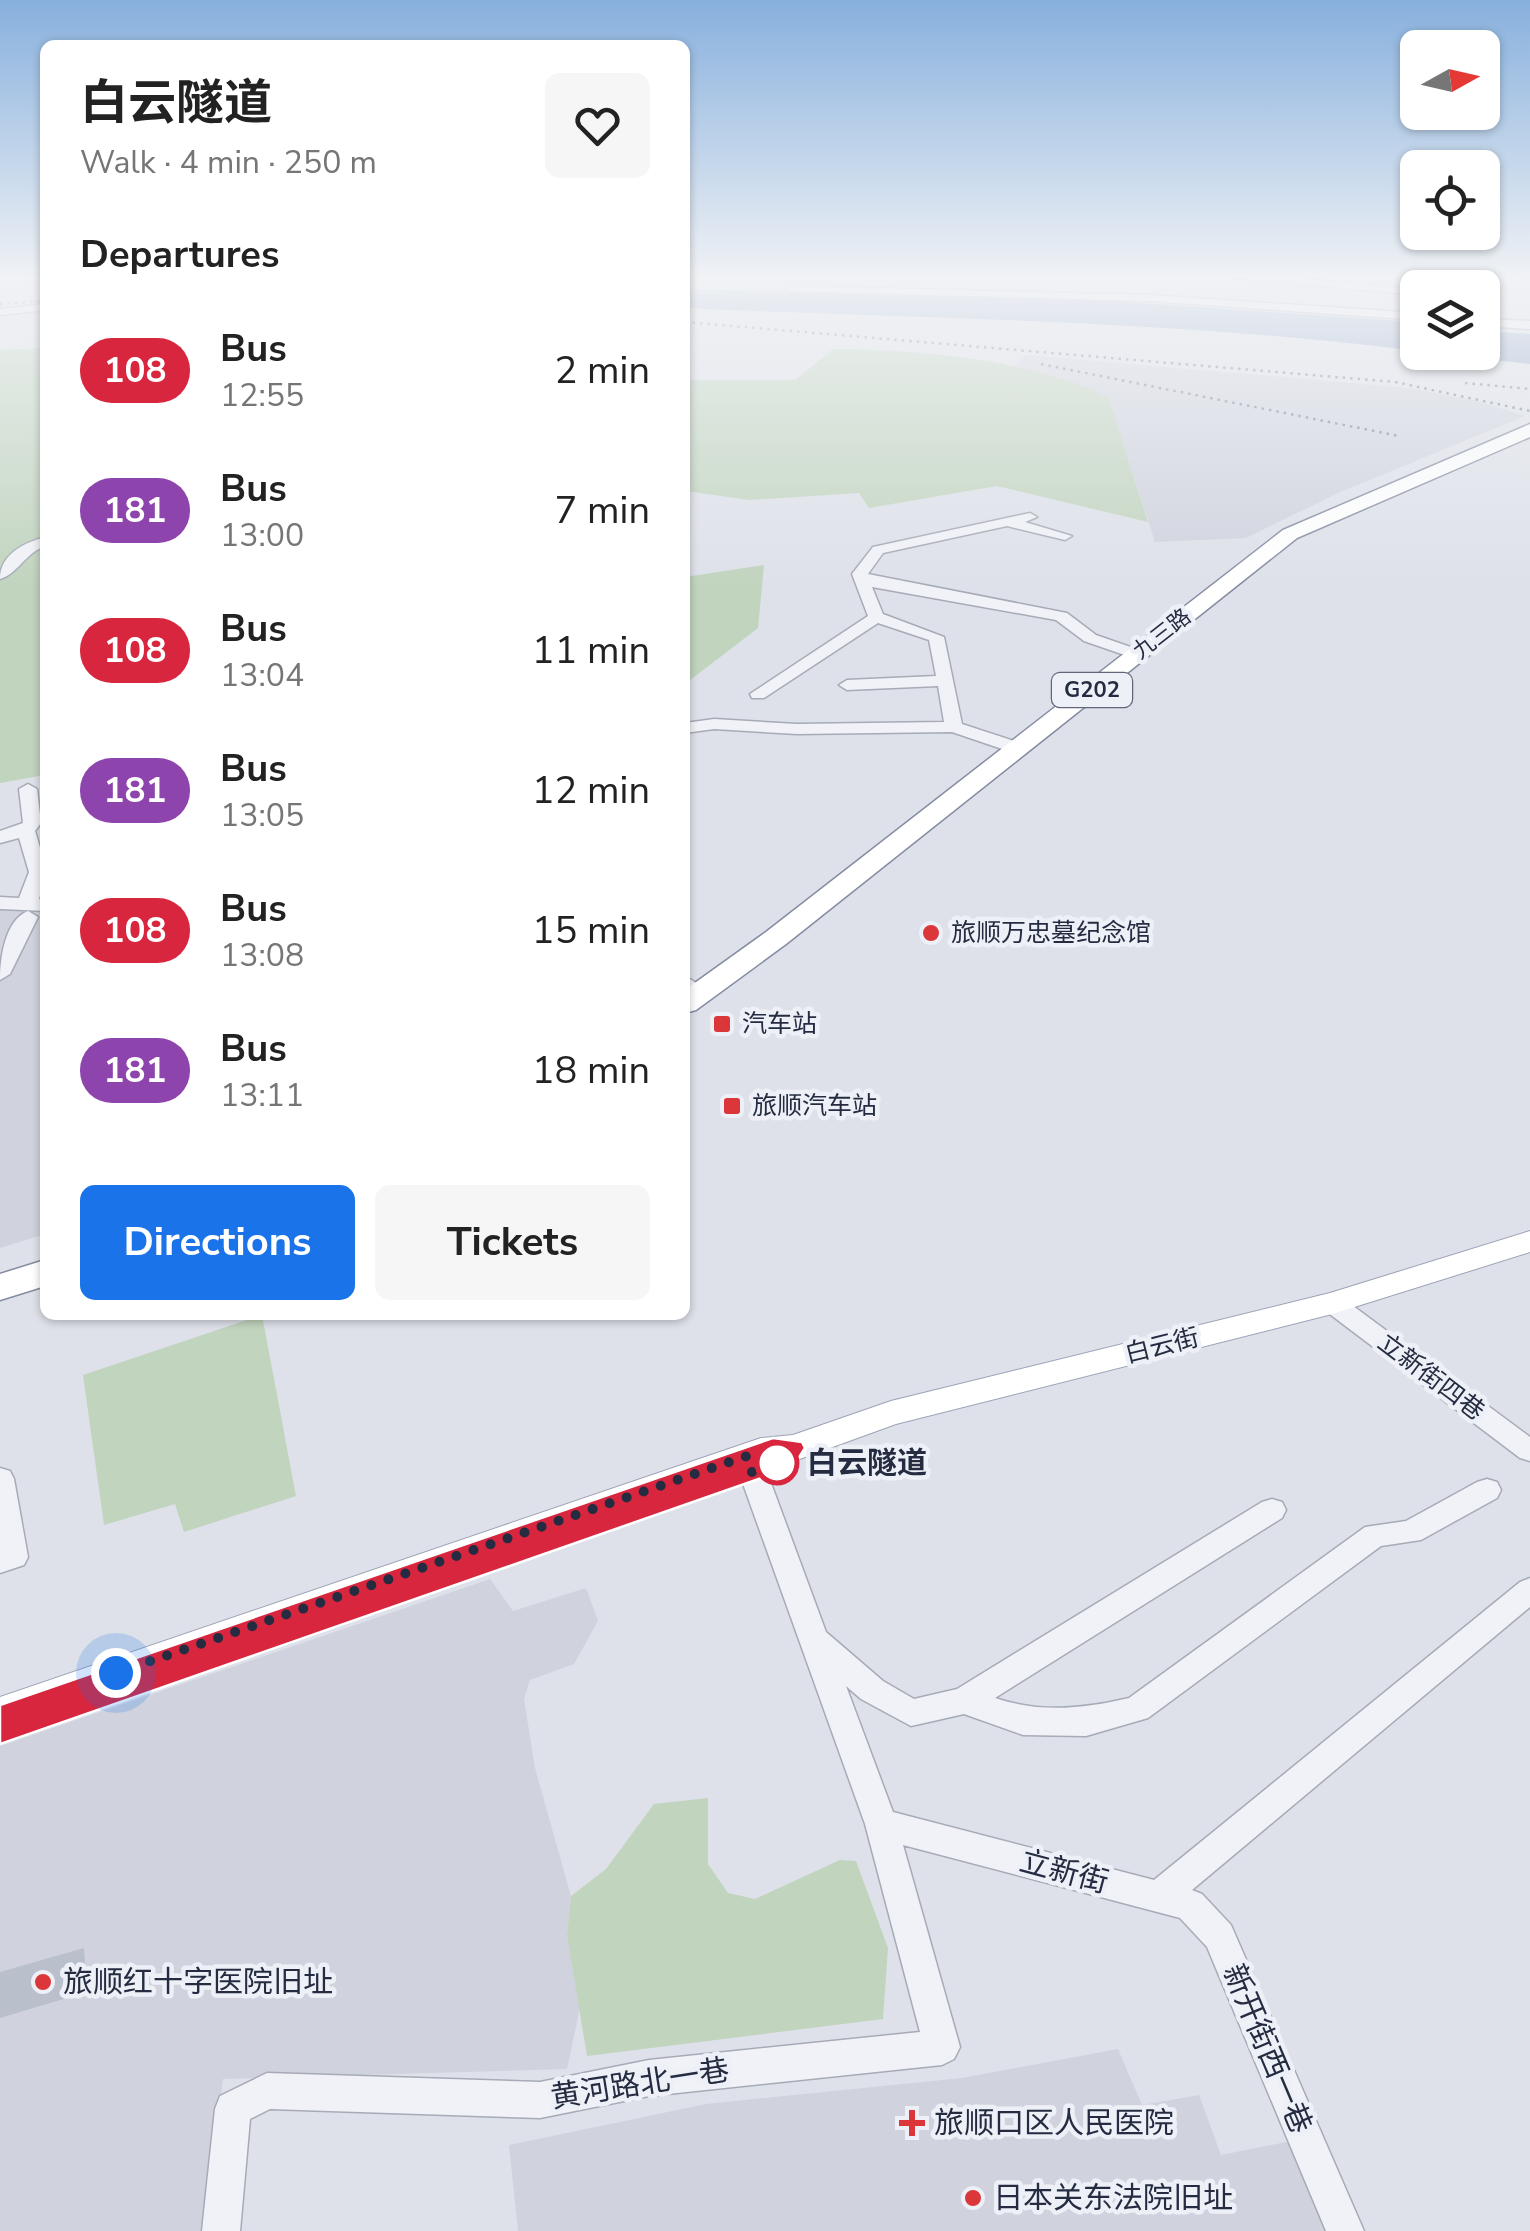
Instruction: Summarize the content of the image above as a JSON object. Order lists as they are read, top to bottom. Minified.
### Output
{"streets":{"highway":["九三路","G202"],"main road":["白云街"],"street":["立新街四巷","立新街","新开街西一巷","黄河路北一巷"]},"crossings":[["白云街","立新街四巷"],["立新街","新开街西一巷"],["立新街","黄河路北一巷"]],"places":{"other":["旅顺万忠墓纪念馆","白云隧道","旅顺红十字医院旧址","日本关东法院旧址"],"transit":["汽车站","旅顺汽车站"],"health":["旅顺口区人民医院"]},"lines":["bus line 108"],"north":"right","page":{"heading":[["白云隧道","Walk · 4 min · 250 m"],"Departures"],"list":[{"mark":"108","name":"Bus","note":"12:55","value":"2 min"},{"mark":"181","name":"Bus","note":"13:00","value":"7 min"},{"mark":"108","name":"Bus","note":"13:04","value":"11 min"},{"mark":"181","name":"Bus","note":"13:05","value":"12 min"},{"mark":"108","name":"Bus","note":"13:08","value":"15 min"},{"mark":"181","name":"Bus","note":"13:11","value":"18 min"}],"buttons":["Directions","Tickets"]}}
